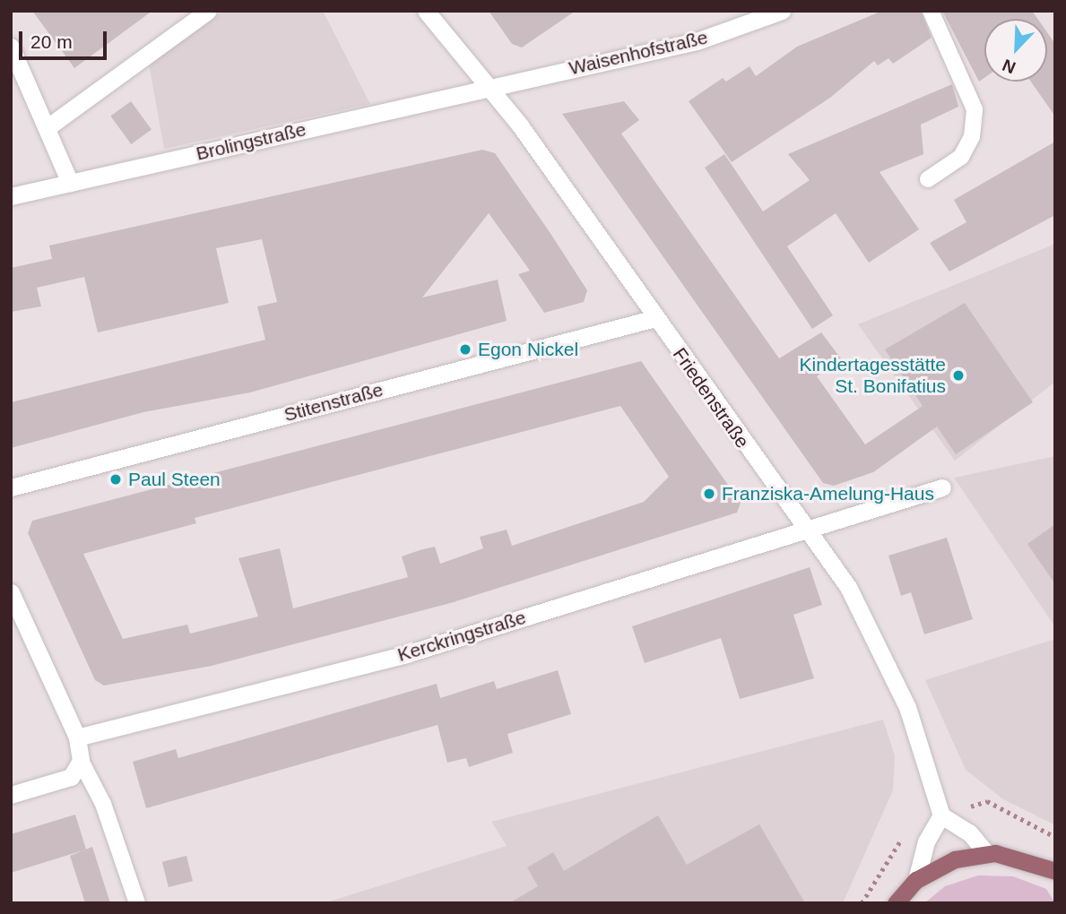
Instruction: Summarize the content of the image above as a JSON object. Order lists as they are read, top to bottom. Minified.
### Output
{"streets":{"street":["Waisenhofstraße","Brolingstraße","Friedenstraße","Stitenstraße","Kerckringstraße"]},"crossings":[["Waisenhofstraße","Brolingstraße"],["Waisenhofstraße","Friedenstraße"],["Brolingstraße","Friedenstraße"],["Friedenstraße","Stitenstraße"],["Friedenstraße","Kerckringstraße"]],"places":["Egon Nickel","Kindertagesstätte St. Bonifatius","Paul Steen","Franziska-Amelung-Haus"],"scale_bar":"20 m","north":"bottom left"}
